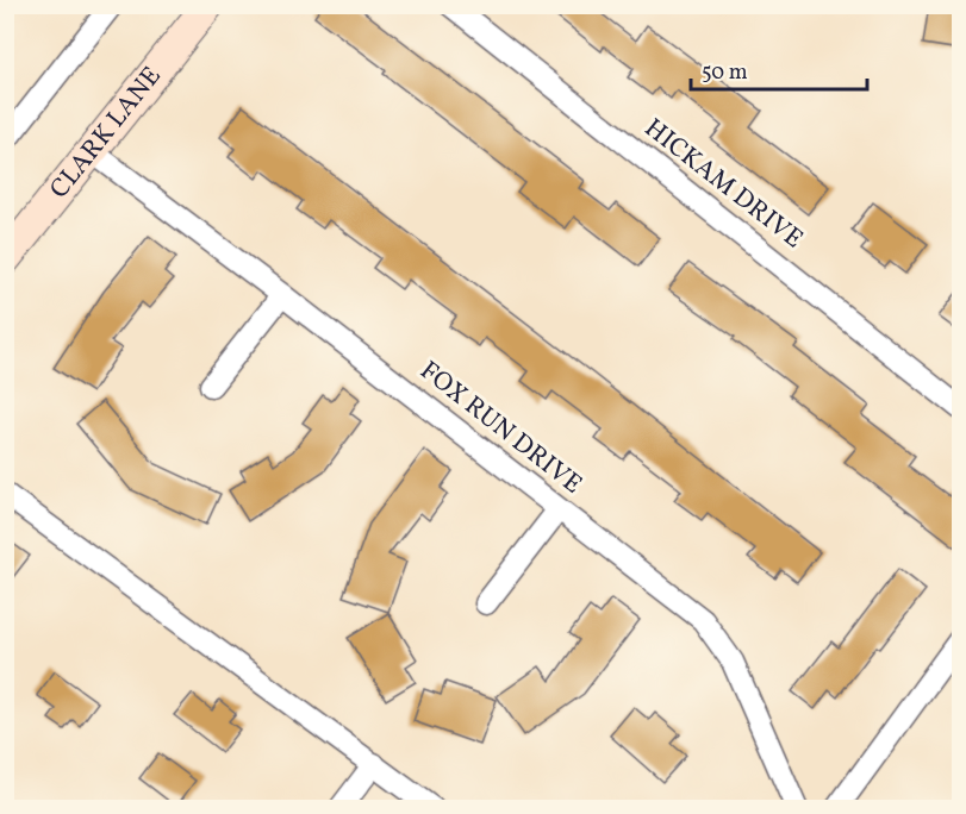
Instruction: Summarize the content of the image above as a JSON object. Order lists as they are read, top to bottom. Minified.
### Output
{"streets":{"main road":["CLARK LANE"],"street":["HICKAM DRIVE","FOX RUN DRIVE"]},"crossings":[["CLARK LANE","FOX RUN DRIVE"]],"scale_bar":"50 m"}
